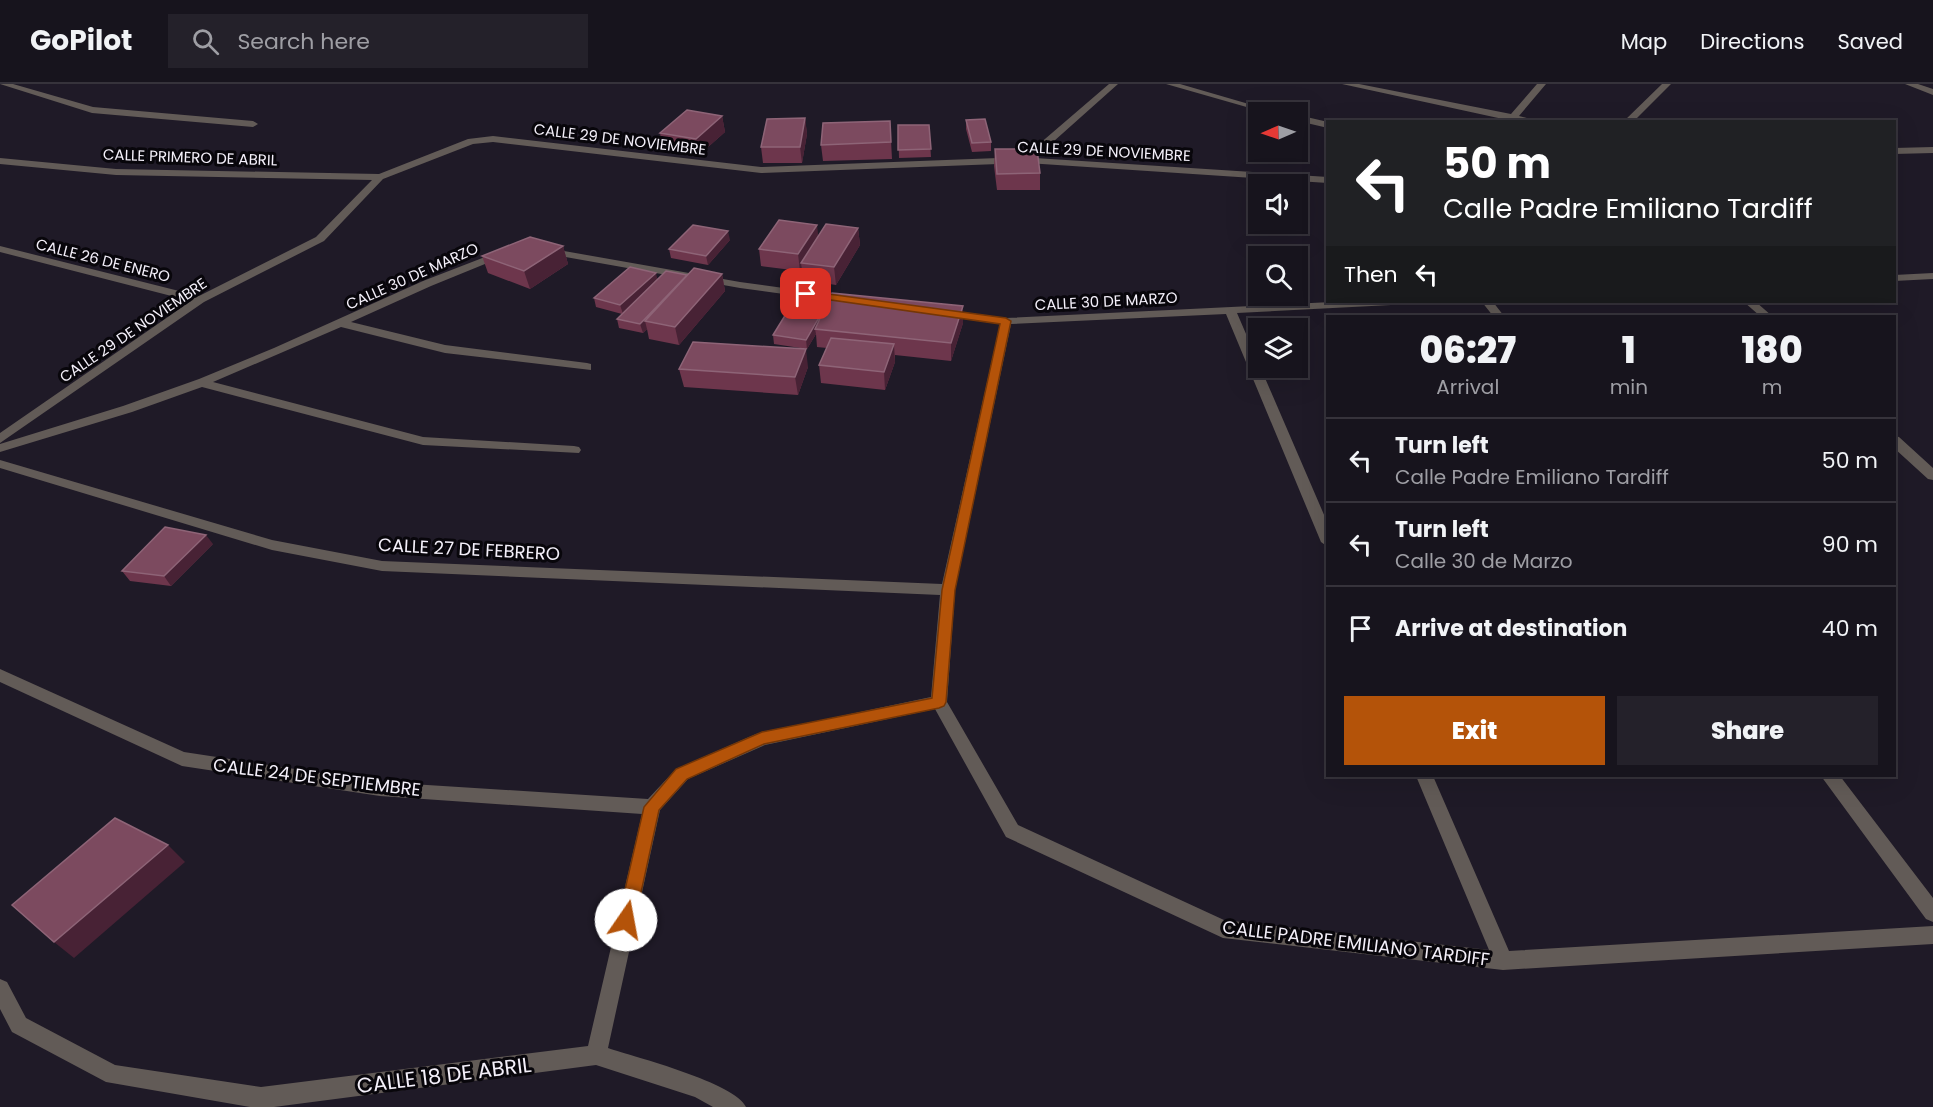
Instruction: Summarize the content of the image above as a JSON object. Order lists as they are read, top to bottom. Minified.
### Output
{"streets":{"street":["CALLE 29 DE NOVIEMBRE","CALLE PRIMERO DE ABRIL","CALLE 26 DE ENERO","CALLE 30 DE MARZO","CALLE 27 DE FEBRERO","CALLE 24 DE SEPTIEMBRE","CALLE PADRE EMILIANO TARDIFF","CALLE 18 DE ABRIL"]},"crossings":[["CALLE 29 DE NOVIEMBRE","CALLE PRIMERO DE ABRIL"],["CALLE 29 DE NOVIEMBRE","CALLE 26 DE ENERO"]],"north":"left","page":{"header":"GoPilot","search":"Search here","nav":["Map","Directions","Saved"],"turn":["50 m","Calle Padre Emiliano Tardiff"],"then":"Then","eta":["06:27","Arrival","1","min","180","m"],"list":[{"name":"Turn left","note":"Calle Padre Emiliano Tardiff","value":"50 m"},{"name":"Turn left","note":"Calle 30 de Marzo","value":"90 m"},{"name":"Arrive at destination","value":"40 m"}],"buttons":["Exit","Share"]}}
